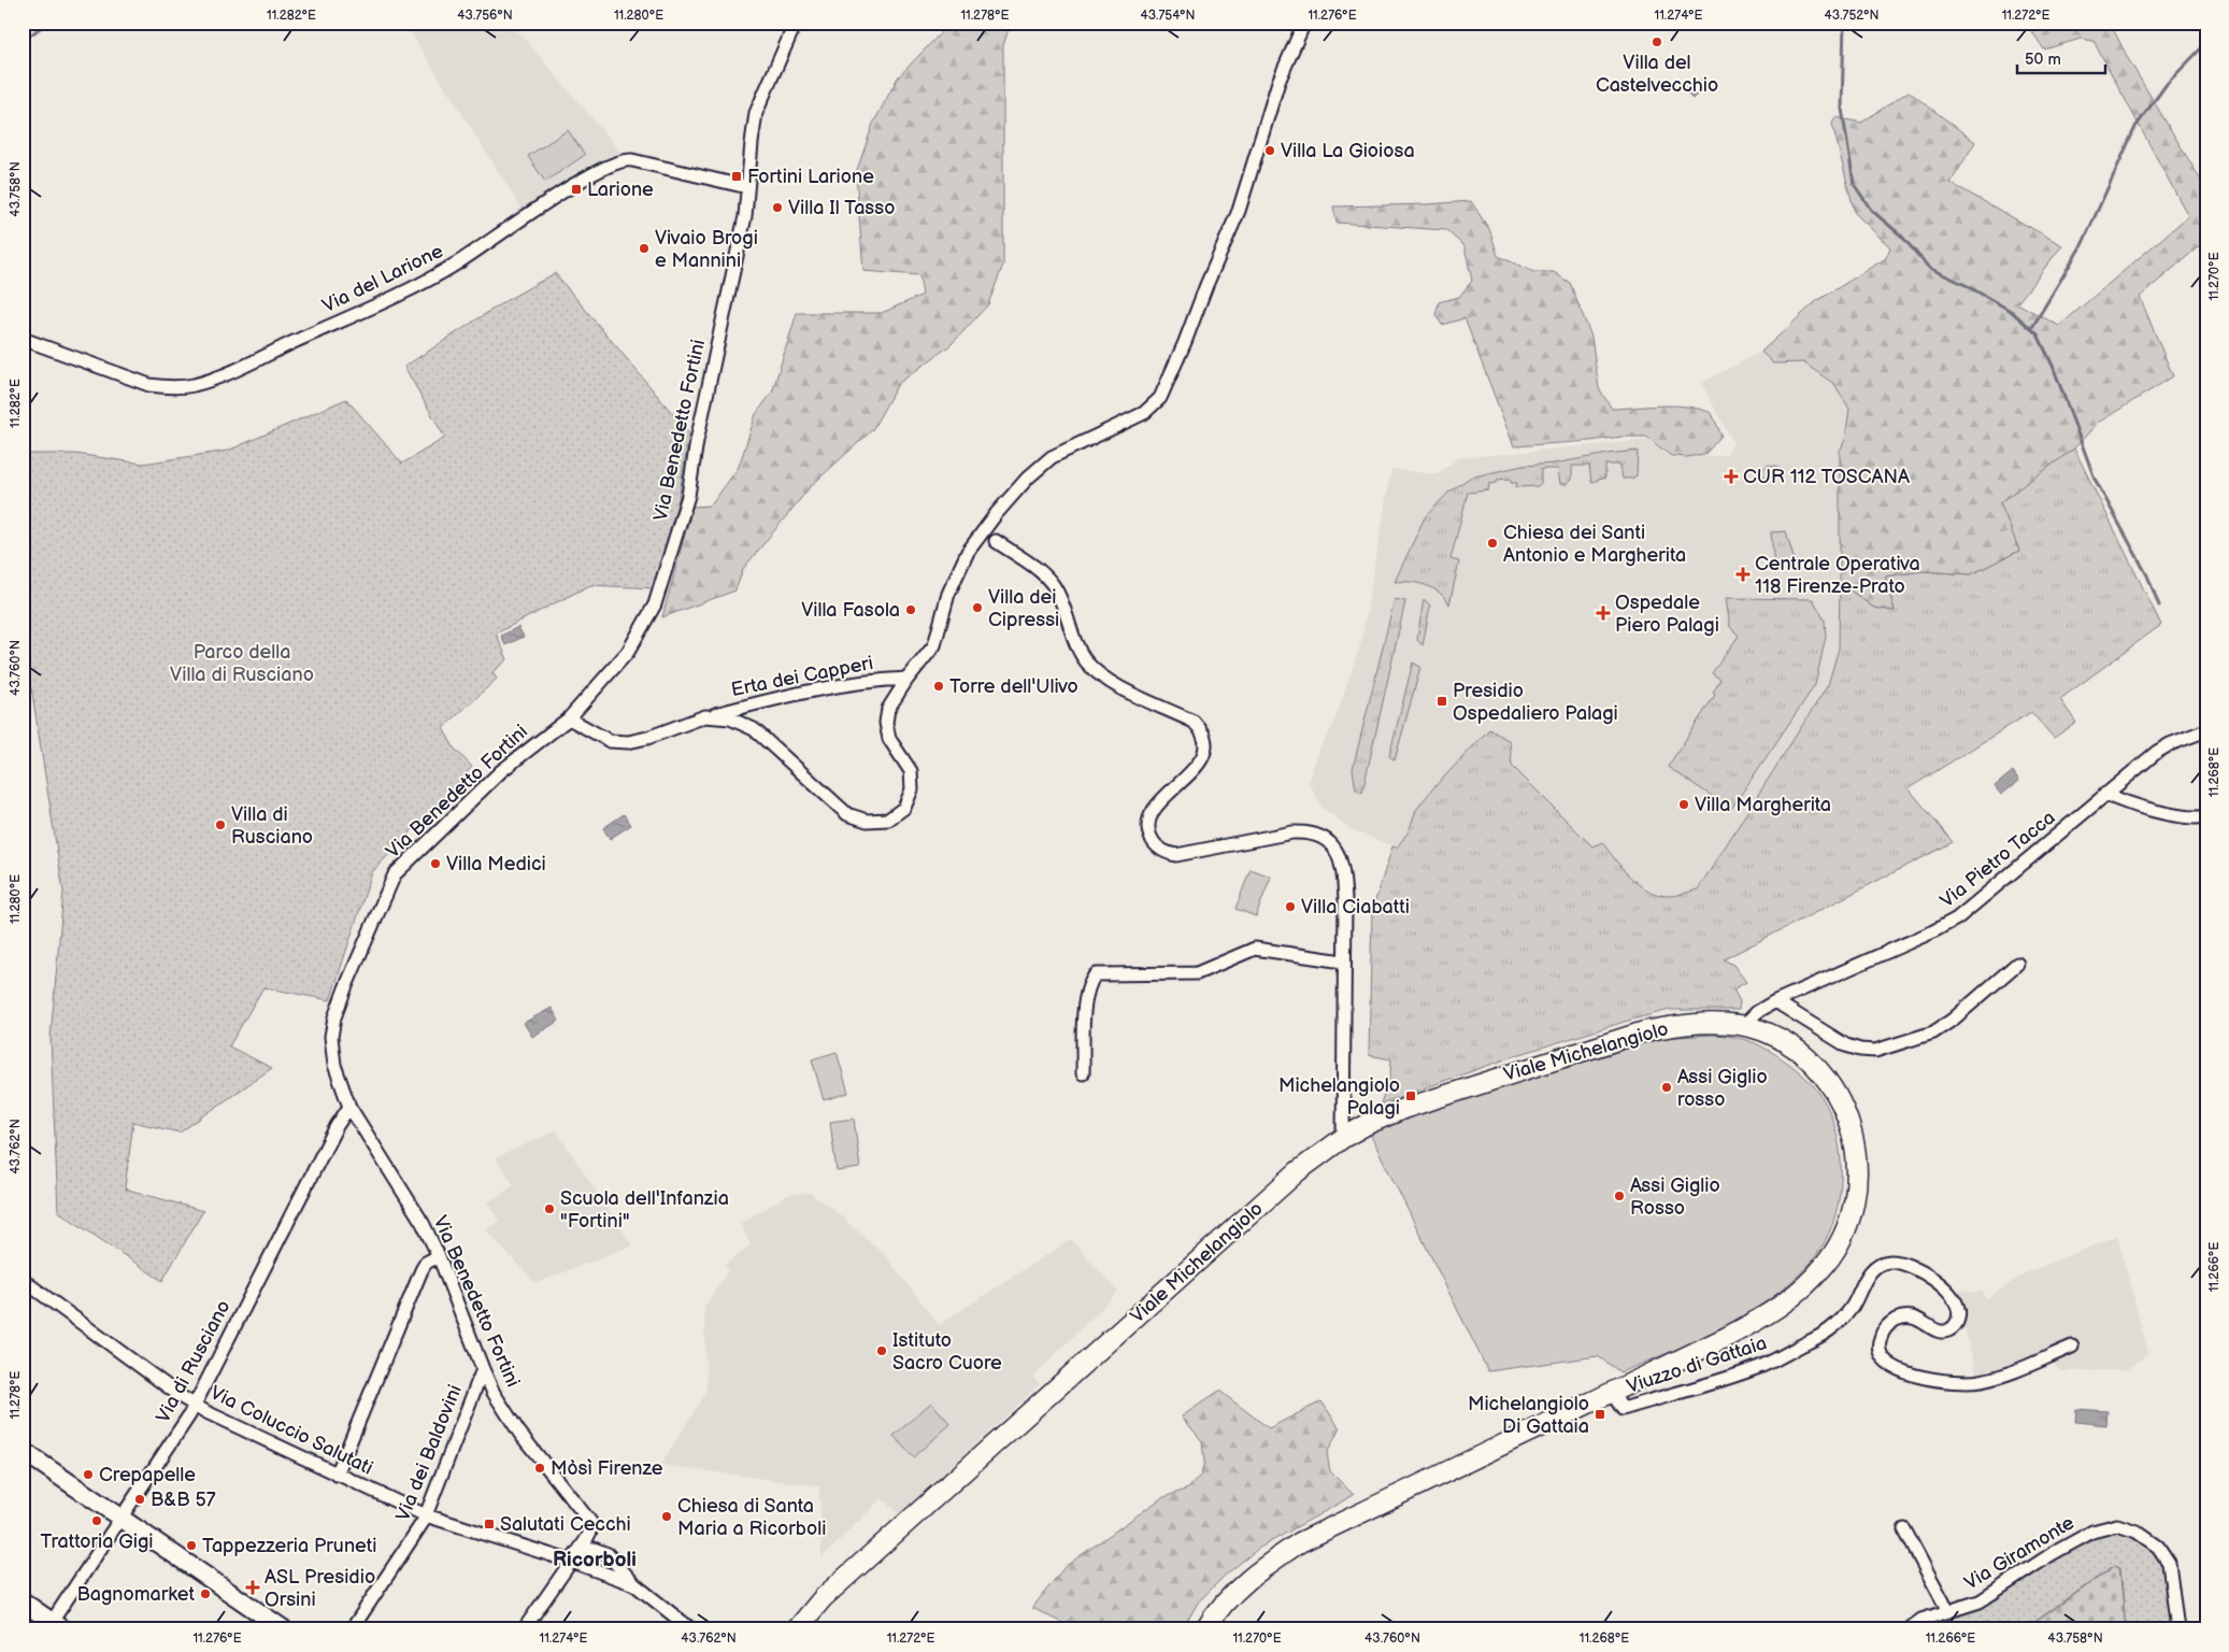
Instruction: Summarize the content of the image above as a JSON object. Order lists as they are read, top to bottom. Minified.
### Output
{"streets":{"main road":["Viale Michelangiolo"],"street":["Via del Larione","Via Benedetto Fortini","Erta dei Capperi","Via Pietro Tacca","Via di Rusciano","Viuzzo di Gattaia","Via Coluccio Salutati","Via dei Baldovini","Via Giramonte"]},"crossings":[["Via del Larione","Via Benedetto Fortini"],["Via Benedetto Fortini","Erta dei Capperi"],["Via Benedetto Fortini","Via di Rusciano"],["Via Benedetto Fortini","Via Coluccio Salutati"],["Via Benedetto Fortini","Via dei Baldovini"],["Via Pietro Tacca","Viale Michelangiolo"],["Viale Michelangiolo","Viuzzo di Gattaia"],["Via di Rusciano","Via Coluccio Salutati"],["Via Coluccio Salutati","Via dei Baldovini"]],"districts":["Ricorboli"],"parks":["Parco della Villa di Rusciano"],"places":{"other":["Villa del Castelvecchio","Villa La Gioiosa","Villa Il Tasso","Vivaio Brogi e Mannini","Chiesa dei Santi Antonio e Margherita","Villa dei Cipressi","Villa Fasola","Torre dell'Ulivo","Villa Margherita","Villa di Rusciano","Villa Medici","Villa Ciabatti","Assi Giglio rosso","Assi Giglio Rosso","Scuola dell'Infanzia \"Fortini\"","Istituto Sacro Cuore","Mòsì Firenze","Crepapelle","B&B 57","Chiesa di Santa Maria a Ricorboli","Trattoria Gigi","Tappezzeria Pruneti","Bagnomarket"],"transit":["Fortini Larione","Larione","Presidio Ospedaliero Palagi","Michelangiolo Palagi","Michelangiolo Di Gattaia","Salutati Cecchi"],"health":["CUR 112 TOSCANA","Centrale Operativa 118 Firenze-Prato","Ospedale Piero Palagi","ASL Presidio Orsini"]},"scale_bar":"50 m","coordinates":["11.282°E","43.756°N","11.280°E","11.278°E","43.754°N","11.276°E","11.274°E","43.752°N","11.272°E","43.758°N","11.270°E","43.760°N","11.268°E","43.762°N","11.266°E"]}
